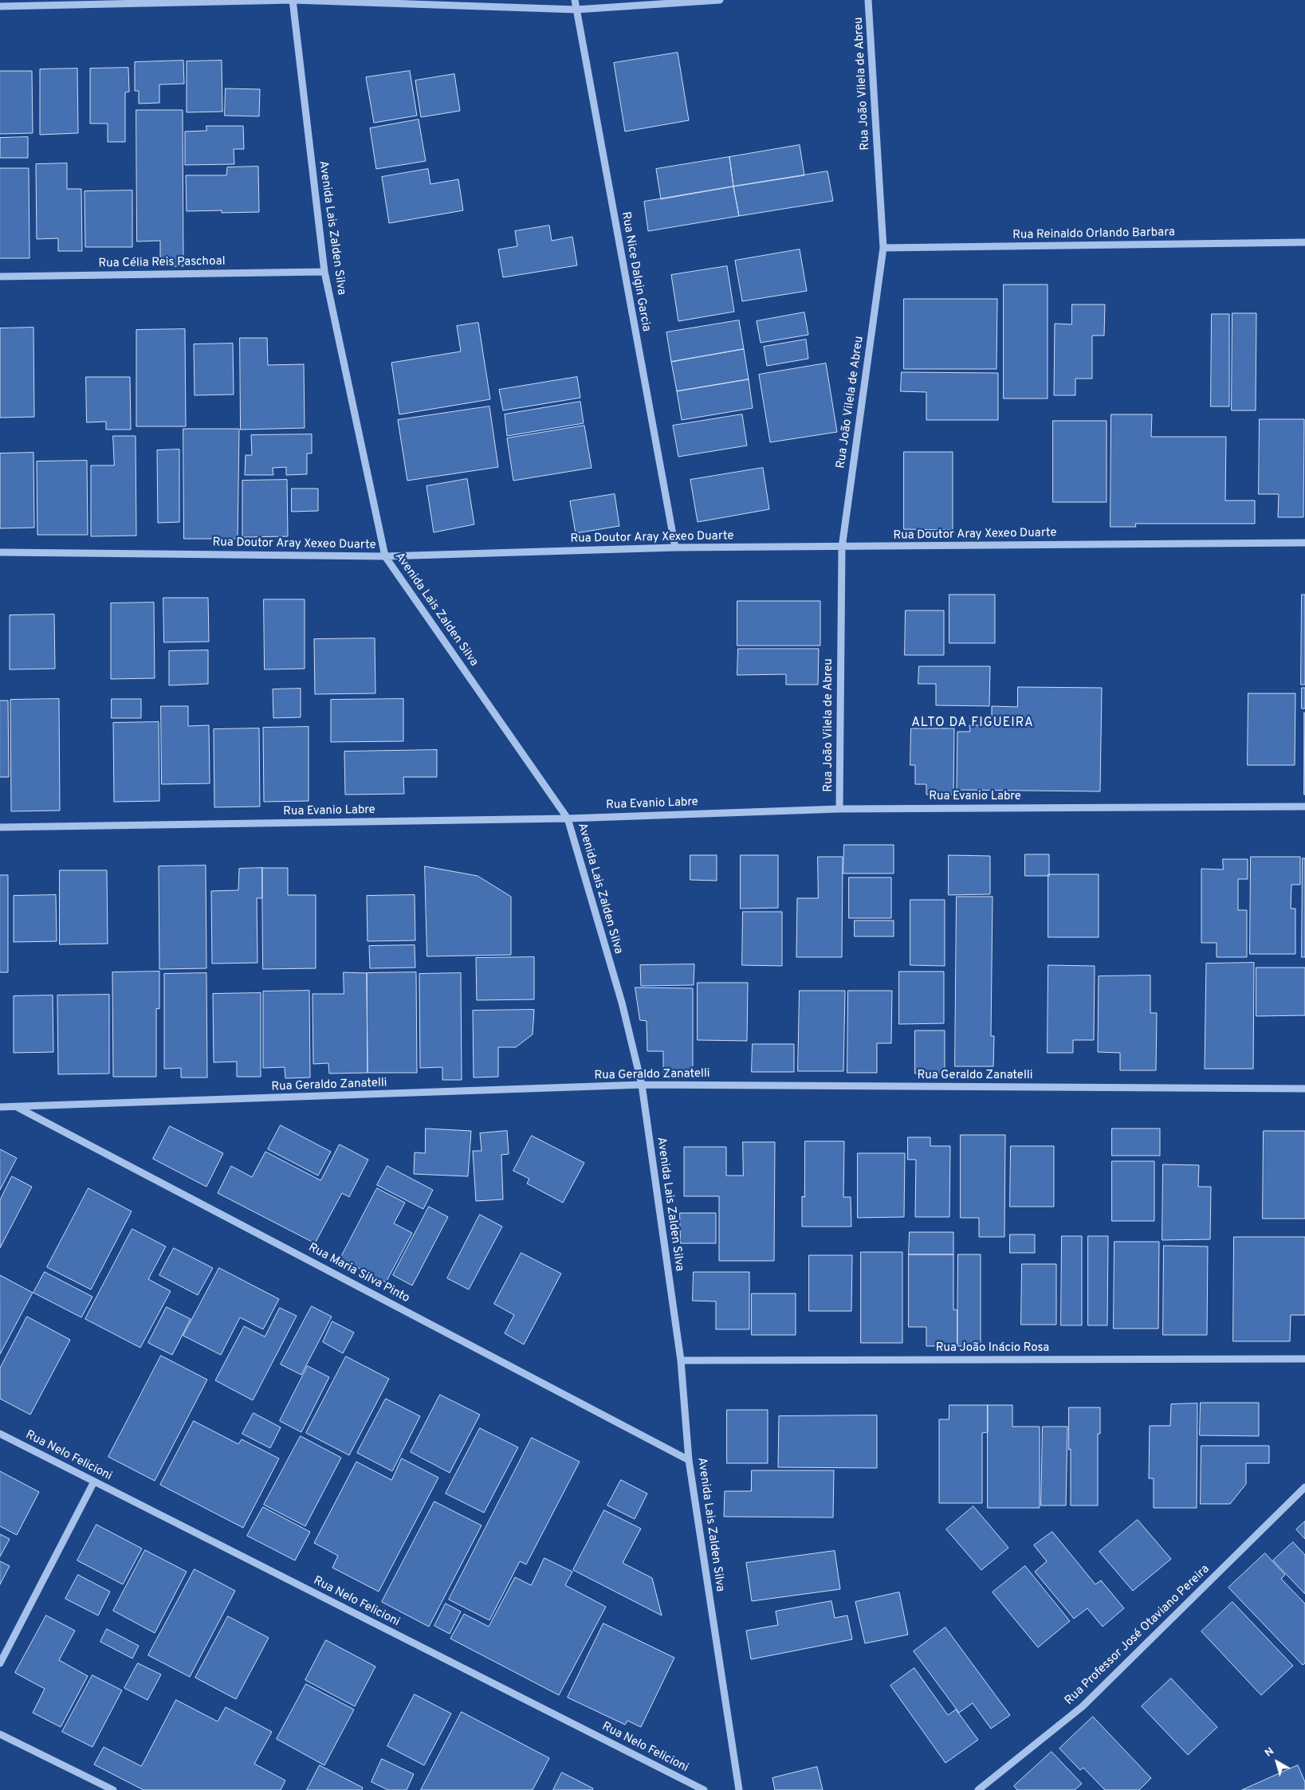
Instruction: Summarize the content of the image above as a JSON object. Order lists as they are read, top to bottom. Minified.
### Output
{"streets":{"street":["Rua João Vilela de Abreu","Avenida Lais Zalden Silva","Rua Reinaldo Orlando Barbara","Rua Célia Reis Paschoal","Rua Nice Dalgin Garcia","Rua Doutor Aray Xexeo Duarte","Rua Evanio Labre","Rua Geraldo Zanatelli","Rua Maria Silva Pinto","Rua João Inácio Rosa","Rua Nelo Felicioni","Rua Professor José Otaviano Pereira"]},"crossings":[["Rua João Vilela de Abreu","Rua Reinaldo Orlando Barbara"],["Rua João Vilela de Abreu","Rua Doutor Aray Xexeo Duarte"],["Rua João Vilela de Abreu","Rua Evanio Labre"],["Avenida Lais Zalden Silva","Rua Célia Reis Paschoal"],["Avenida Lais Zalden Silva","Rua Doutor Aray Xexeo Duarte"],["Avenida Lais Zalden Silva","Rua Evanio Labre"],["Avenida Lais Zalden Silva","Rua Geraldo Zanatelli"],["Avenida Lais Zalden Silva","Rua Maria Silva Pinto"],["Avenida Lais Zalden Silva","Rua João Inácio Rosa"],["Rua Nice Dalgin Garcia","Rua Doutor Aray Xexeo Duarte"],["Rua Geraldo Zanatelli","Rua Maria Silva Pinto"]],"districts":["ALTO DA FIGUEIRA"],"north":"top left"}
